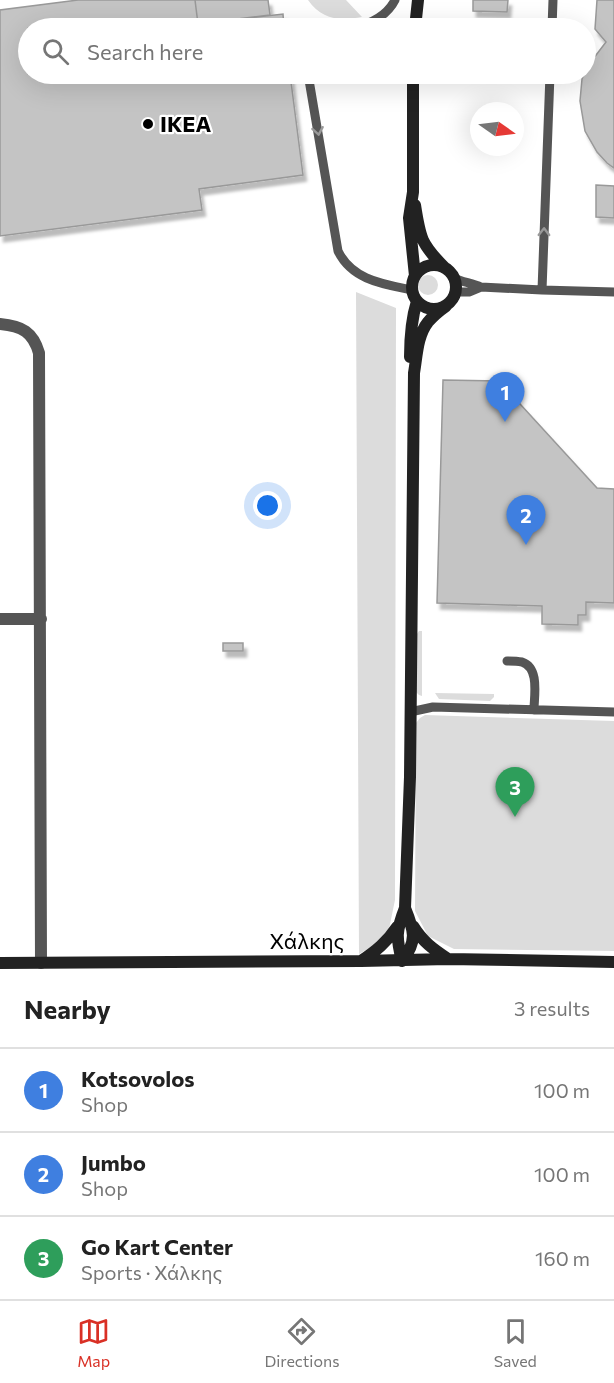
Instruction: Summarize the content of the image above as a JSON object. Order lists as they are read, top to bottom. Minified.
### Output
{"streets":{"street":["Χάλκης"]},"places":["IKEA"],"north":"right","page":{"search":"Search here","pins":["1","2","3"],"heading":["Nearby","3 results"],"list":[{"mark":"1","name":"Kotsovolos","note":"Shop","value":"100 m"},{"mark":"2","name":"Jumbo","note":"Shop","value":"100 m"},{"mark":"3","name":"Go Kart Center","note":"Sports · Χάλκης","value":"160 m"}],"nav":["Map","Directions","Saved"]}}
